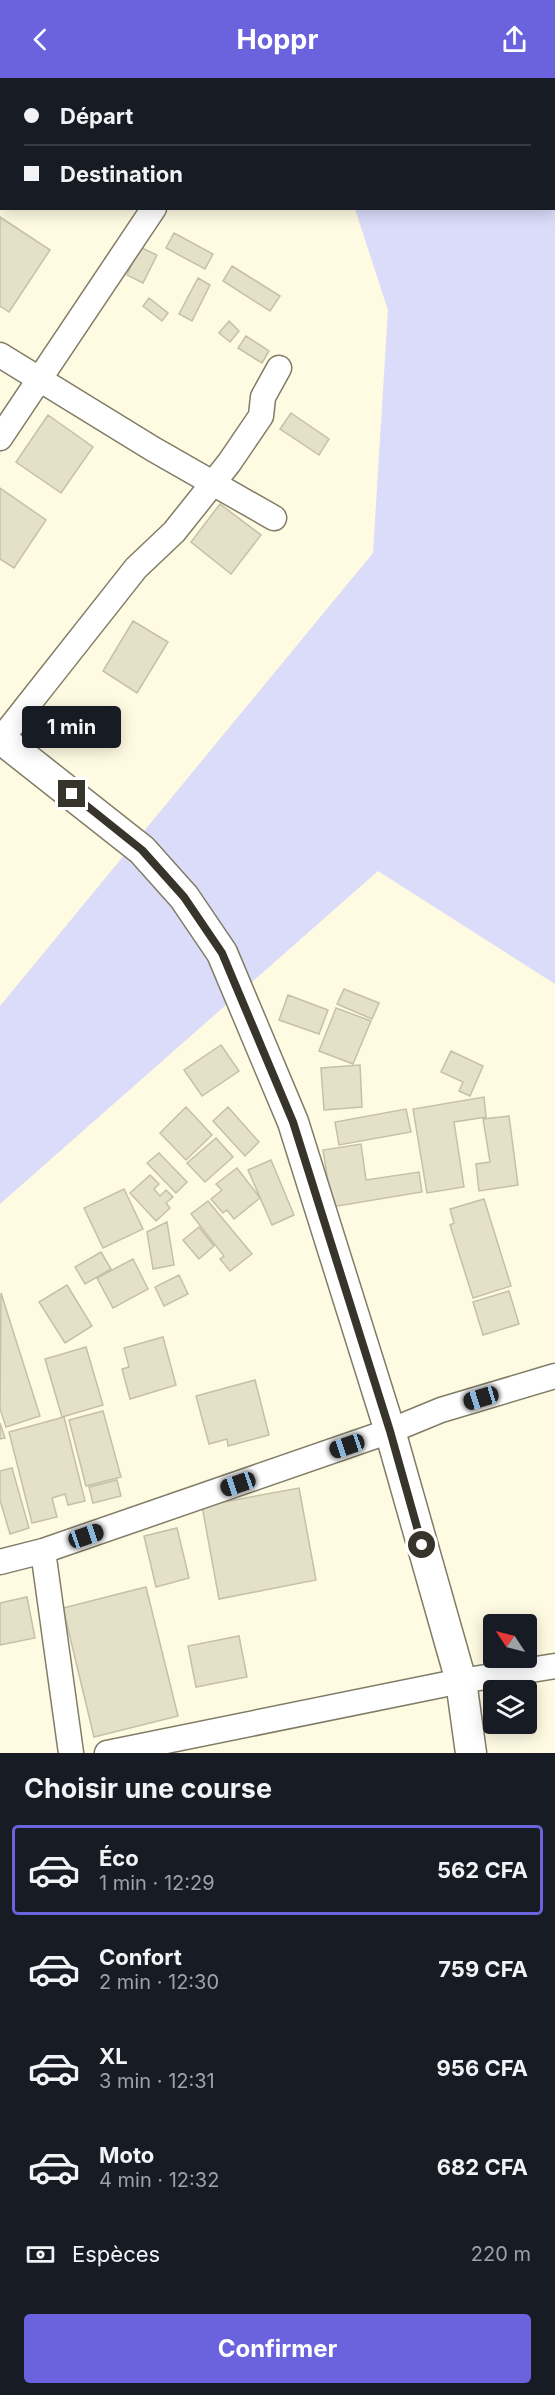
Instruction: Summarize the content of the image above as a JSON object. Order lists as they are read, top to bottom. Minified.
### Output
{"north":"top left","page":{"header":"Hoppr","banner":["Départ","Destination"],"bubble":"1 min","heading":"Choisir une course","list":[{"name":"Éco","note":"1 min · 12:29","value":"562 CFA"},{"name":"Confort","note":"2 min · 12:30","value":"759 CFA"},{"name":"XL","note":"3 min · 12:31","value":"956 CFA"},{"name":"Moto","note":"4 min · 12:32","value":"682 CFA"}],"pay":["Espèces","220 m"],"buttons":"Confirmer"}}
